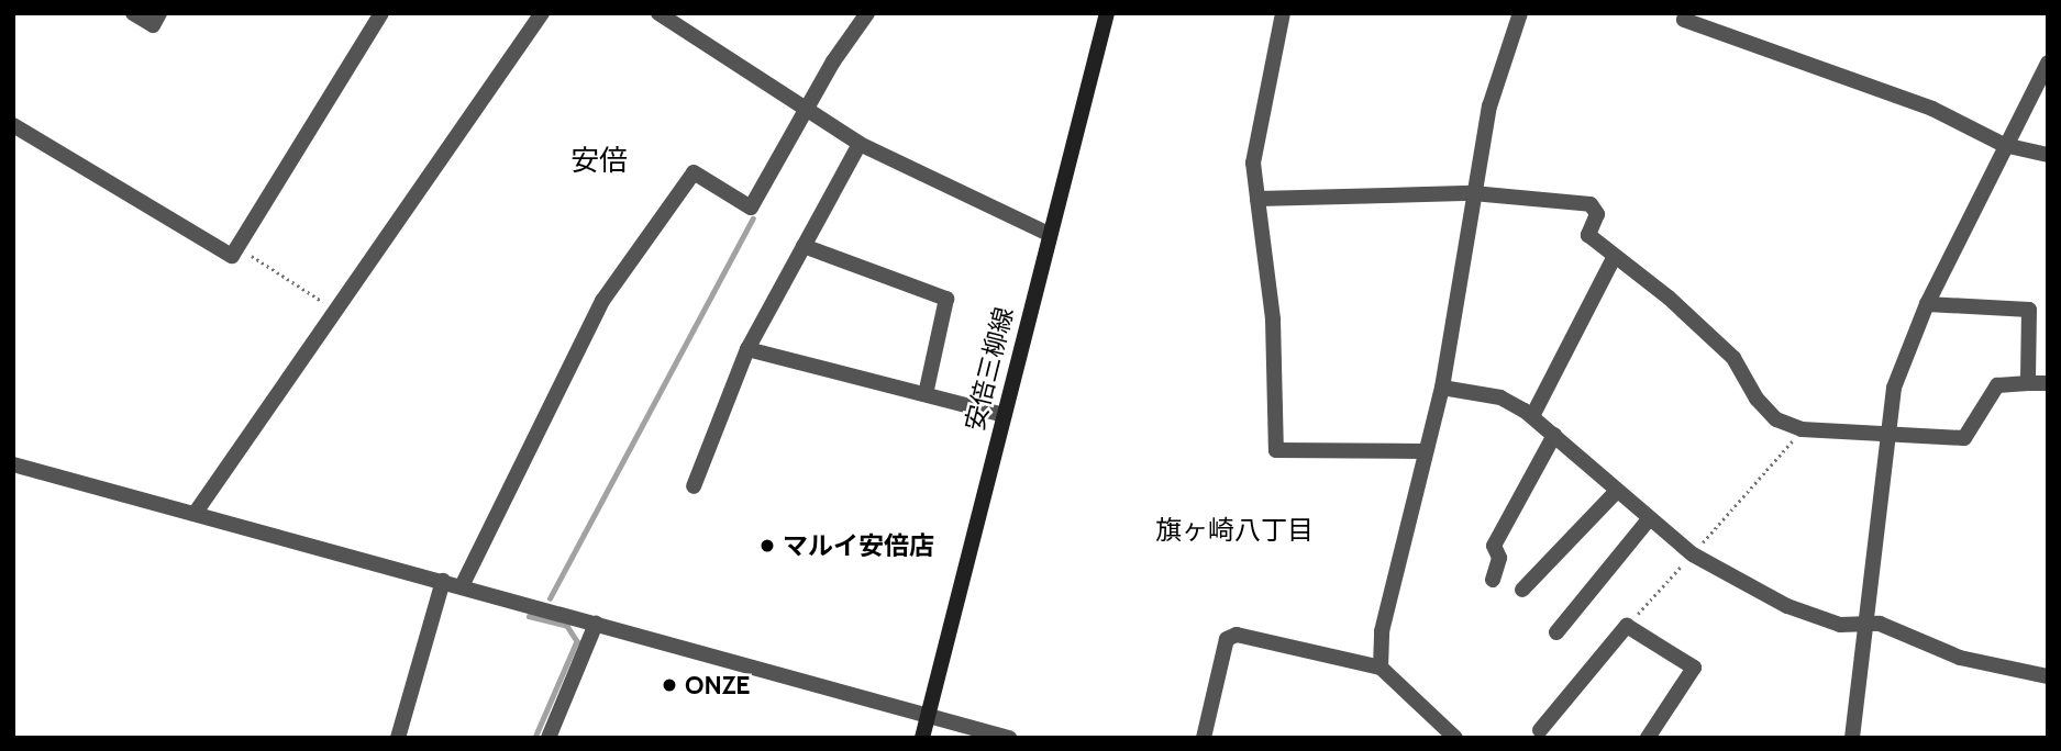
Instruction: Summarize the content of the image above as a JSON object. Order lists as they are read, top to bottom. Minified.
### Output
{"streets":{"street":["安倍三柳線"]},"districts":["安倍","旗ヶ崎八丁目"],"places":["マルイ安倍店","ONZE"]}
